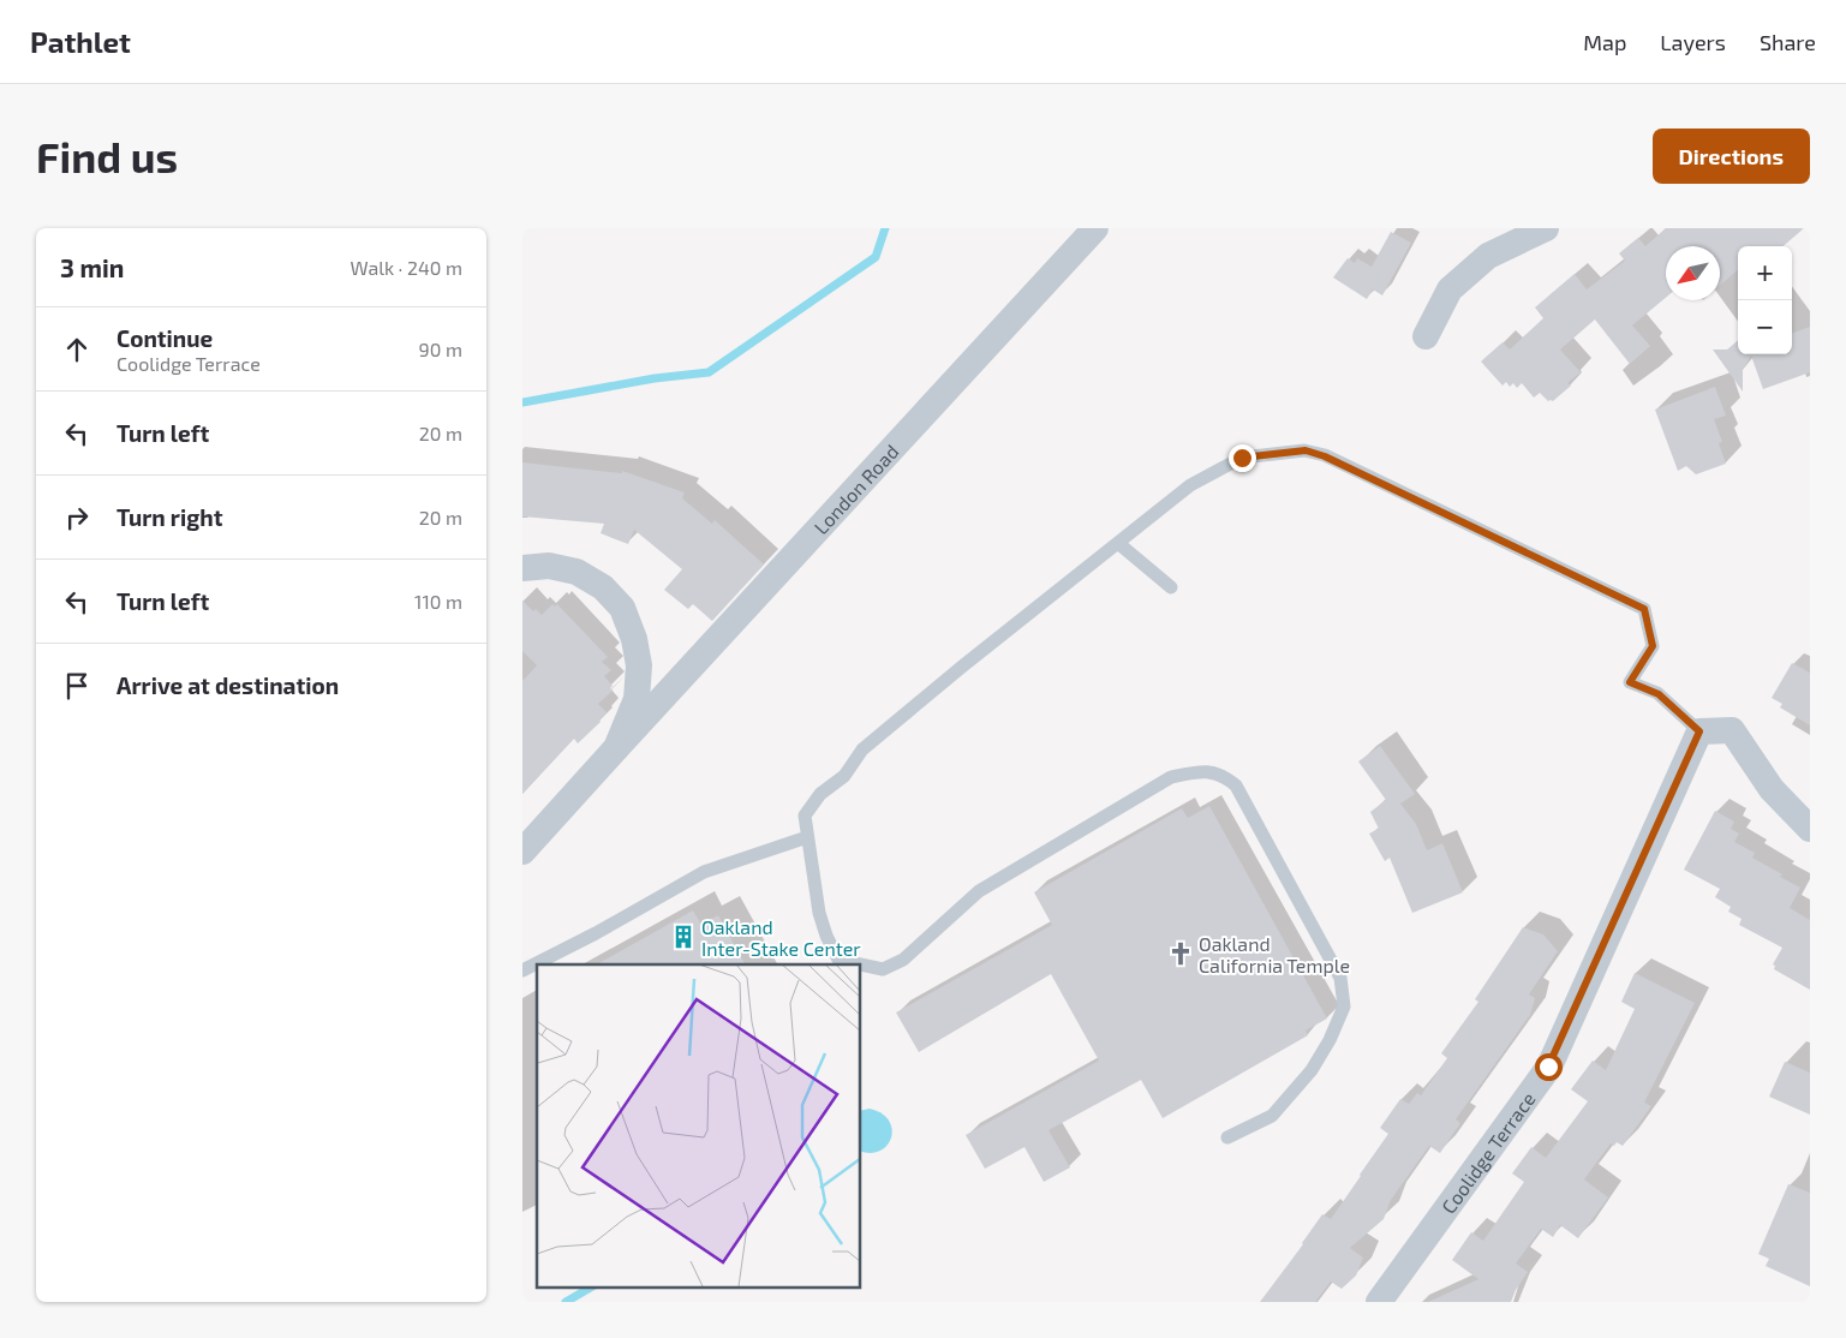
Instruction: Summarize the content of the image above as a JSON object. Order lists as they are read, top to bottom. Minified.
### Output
{"streets":{"street":["London Road","Coolidge Terrace"]},"places":{"building":["Oakland Inter-Stake Center"],"church":["Oakland California Temple"]},"north":"bottom left","page":{"header":"Pathlet","nav":["Map","Layers","Share"],"buttons":"Directions","title":"Find us","heading":["3 min","Walk · 240 m"],"map_buttons":["+","−"],"list":[["Continue","Coolidge Terrace","90 m"],["Turn left","20 m"],["Turn right","20 m"],["Turn left","110 m"],"Arrive at destination"]}}
